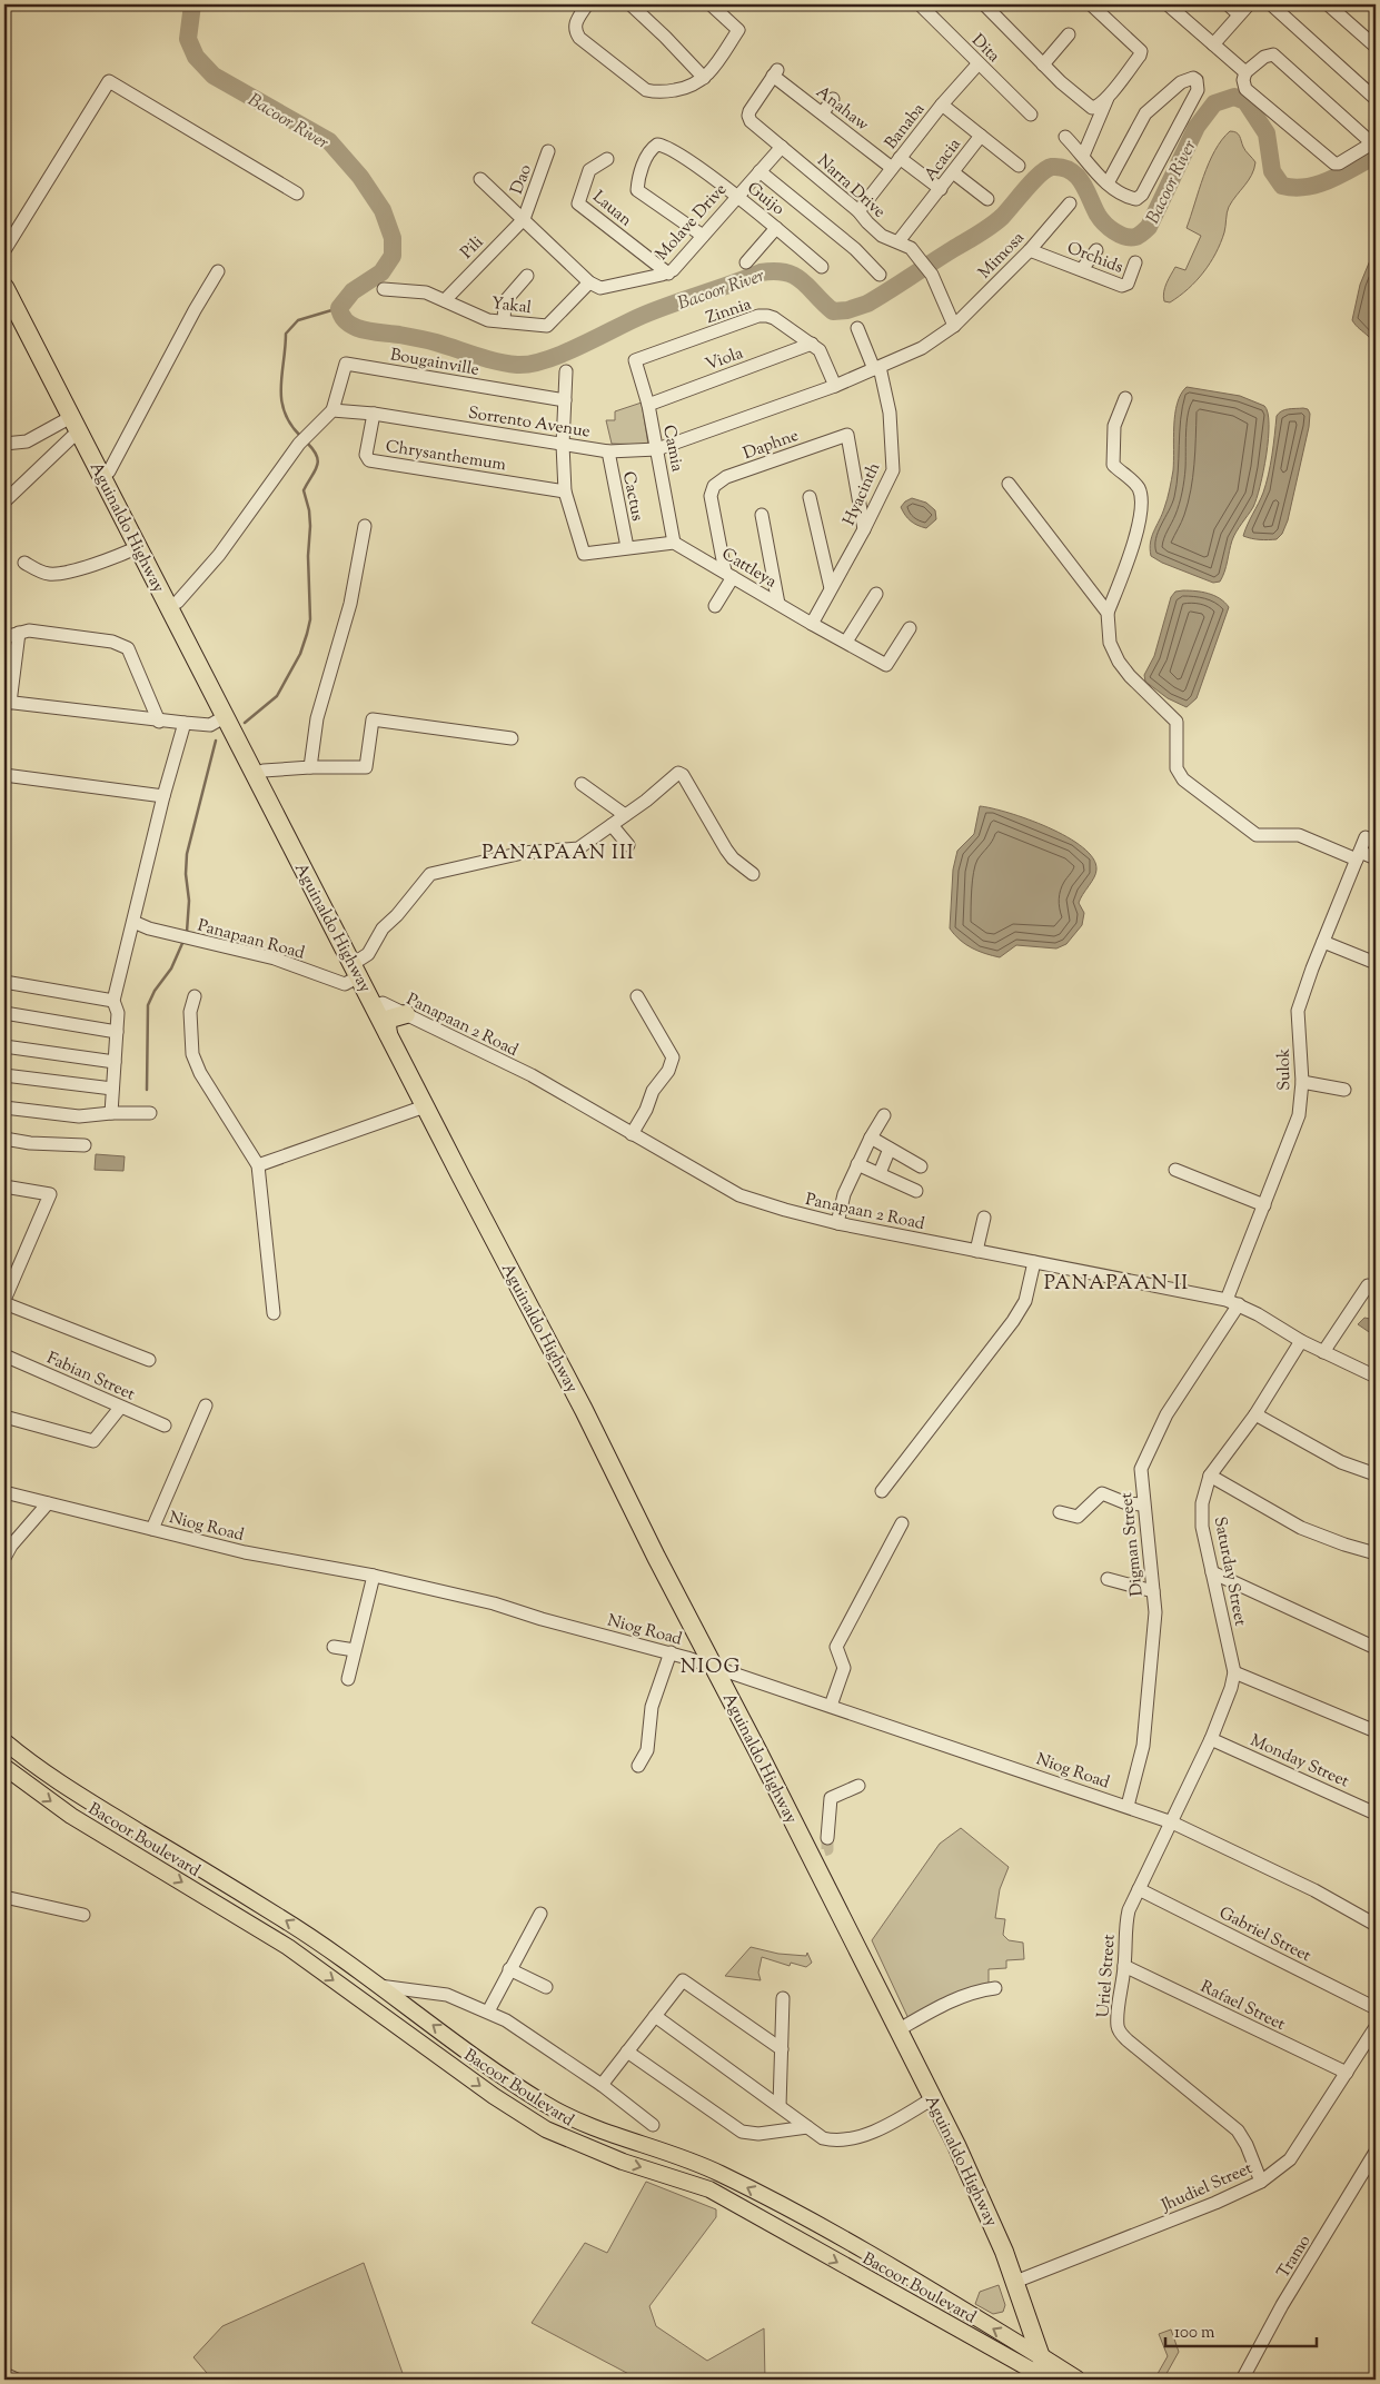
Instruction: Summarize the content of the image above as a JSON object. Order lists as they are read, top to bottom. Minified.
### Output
{"streets":{"highway":["Aguinaldo Highway"],"main road":["Bacoor Boulevard"],"street":["Dita","Anahaw","Banaba","Acacia","Dao","Narra Drive","Guijo","Lauan","Molave Drive","Pili","Mimosa","Orchids","Yakal","Zinnia","Viola","Bougainville","Sorrento Avenue","Daphne","Camia","Chrysanthemum","Hyacinth","Cactus","Cattleya","Panapaan Road","Panapaan 2 Road","Sulok","Fabian Street","Niog Road","Digman Street","Saturday Street","Monday Street","Gabriel Street","Uriel Street","Rafael Street","Jhudiel Street","Tramo"]},"crossings":[["Dita","Banaba"],["Anahaw","Banaba"],["Anahaw","Acacia"],["Anahaw","Narra Drive"],["Banaba","Acacia"],["Banaba","Narra Drive"],["Acacia","Narra Drive"],["Dao","Pili"],["Narra Drive","Molave Drive"],["Narra Drive","Mimosa"],["Narra Drive","Sorrento Avenue"],["Guijo","Molave Drive"],["Lauan","Molave Drive"],["Molave Drive","Yakal"],["Pili","Yakal"],["Mimosa","Orchids"],["Mimosa","Sorrento Avenue"],["Zinnia","Viola"],["Zinnia","Sorrento Avenue"],["Zinnia","Camia"],["Viola","Camia"],["Bougainville","Sorrento Avenue"],["Sorrento Avenue","Camia"],["Sorrento Avenue","Chrysanthemum"],["Sorrento Avenue","Hyacinth"],["Sorrento Avenue","Cactus"],["Daphne","Hyacinth"],["Daphne","Cattleya"],["Camia","Cattleya"],["Hyacinth","Cattleya"],["Aguinaldo Highway","Panapaan Road"],["Aguinaldo Highway","Panapaan 2 Road"],["Aguinaldo Highway","Niog Road"],["Aguinaldo Highway","Bacoor Boulevard"],["Aguinaldo Highway","Jhudiel Street"],["Panapaan 2 Road","Sulok"],["Panapaan 2 Road","Digman Street"],["Panapaan 2 Road","Saturday Street"],["Niog Road","Digman Street"],["Niog Road","Saturday Street"],["Niog Road","Uriel Street"],["Saturday Street","Monday Street"],["Saturday Street","Uriel Street"],["Gabriel Street","Uriel Street"],["Uriel Street","Rafael Street"],["Uriel Street","Jhudiel Street"],["Rafael Street","Jhudiel Street"]],"districts":["PANAPAAN III","PANAPAAN II","NIOG"],"water":["Bacoor River"],"scale_bar":"100 m"}
